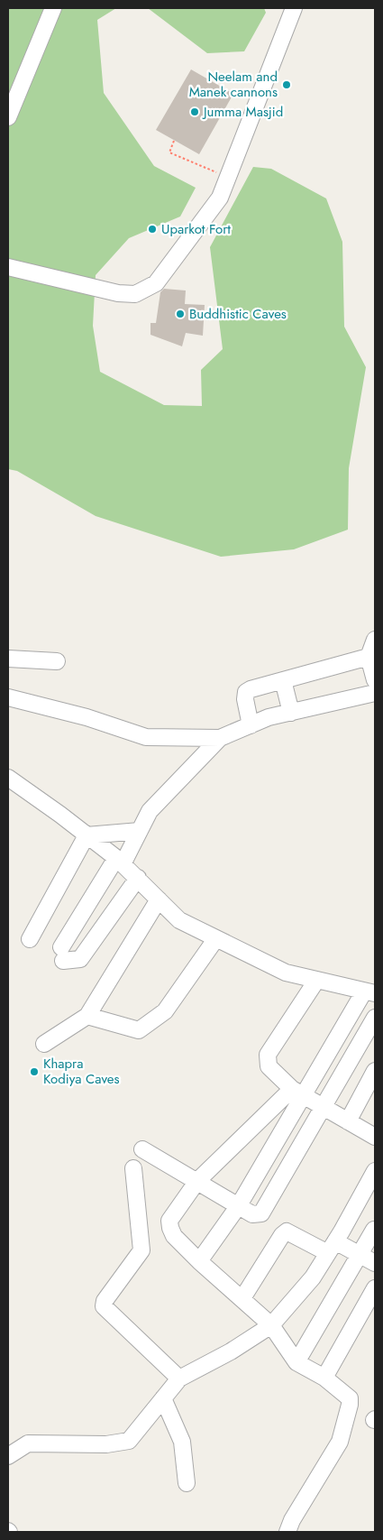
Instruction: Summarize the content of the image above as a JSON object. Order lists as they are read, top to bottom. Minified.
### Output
{"places":["Neelam and Manek cannons","Jumma Masjid","Uparkot Fort","Buddhistic Caves","Khapra Kodiya Caves"]}
